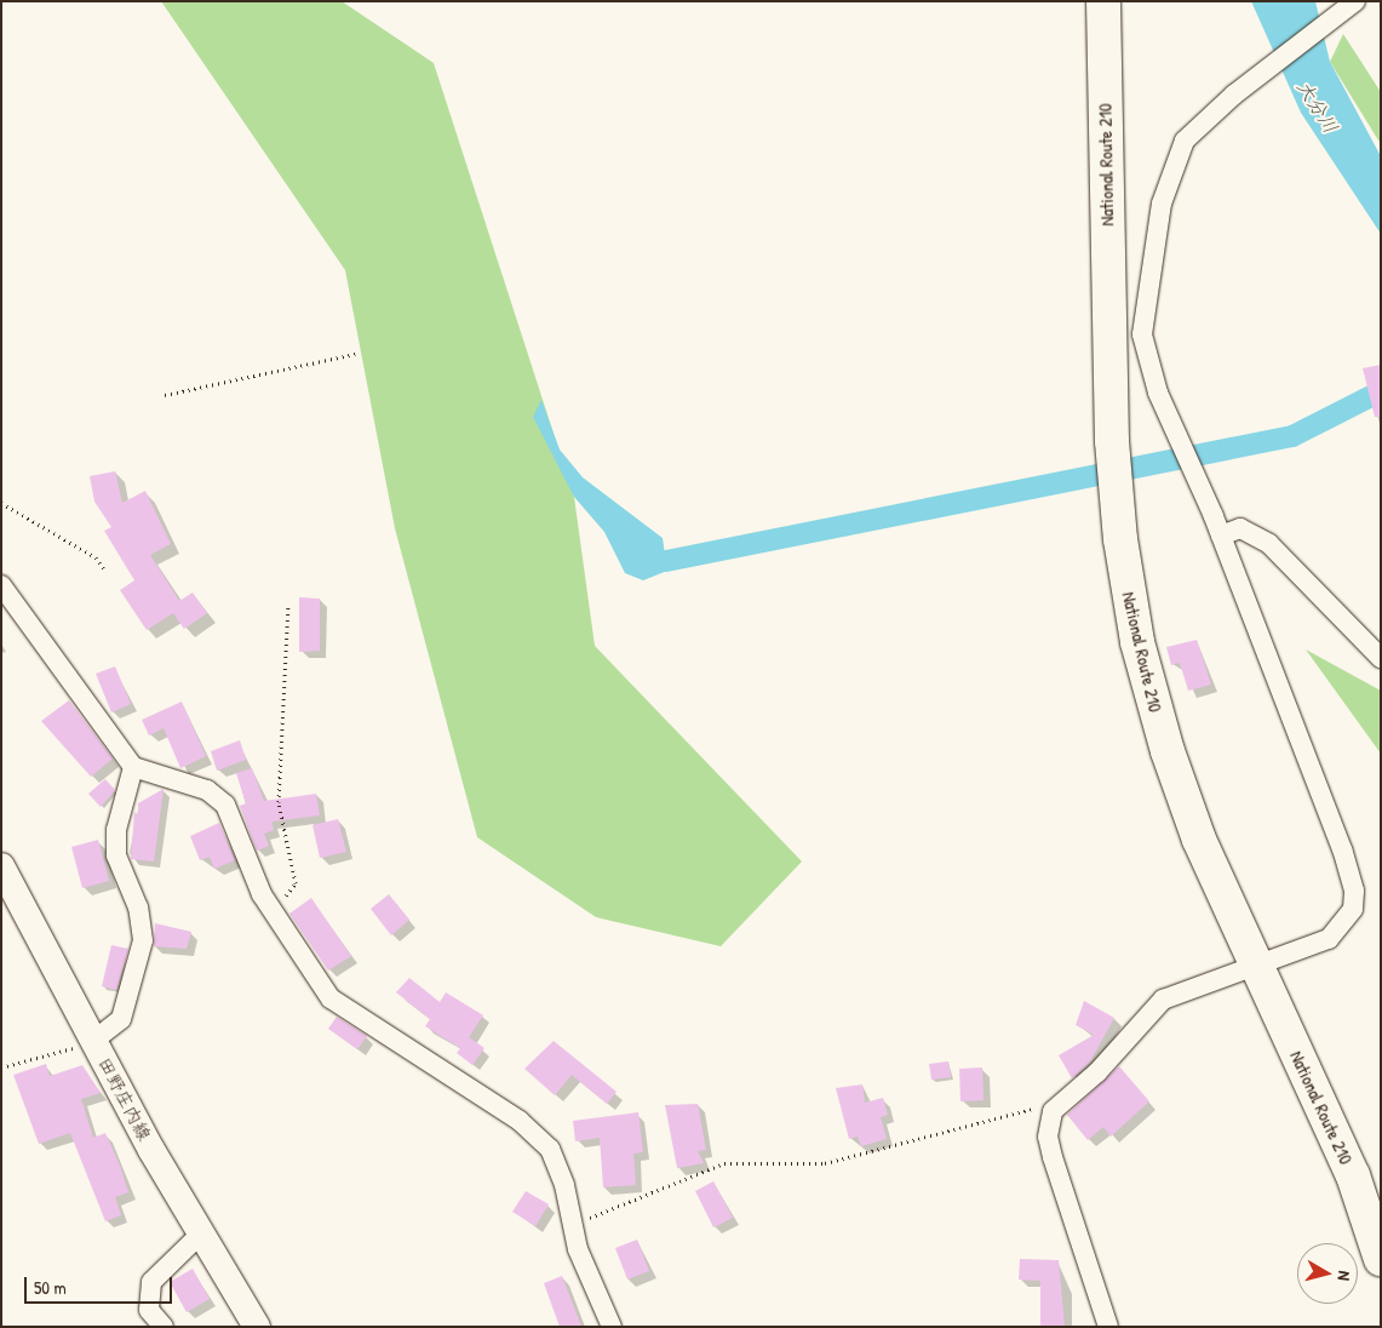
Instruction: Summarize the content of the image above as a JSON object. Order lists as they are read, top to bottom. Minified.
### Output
{"streets":{"highway":["National Route 210"],"main road":["田野庄内線"]},"water":["大分川"],"scale_bar":"50 m","north":"right"}
